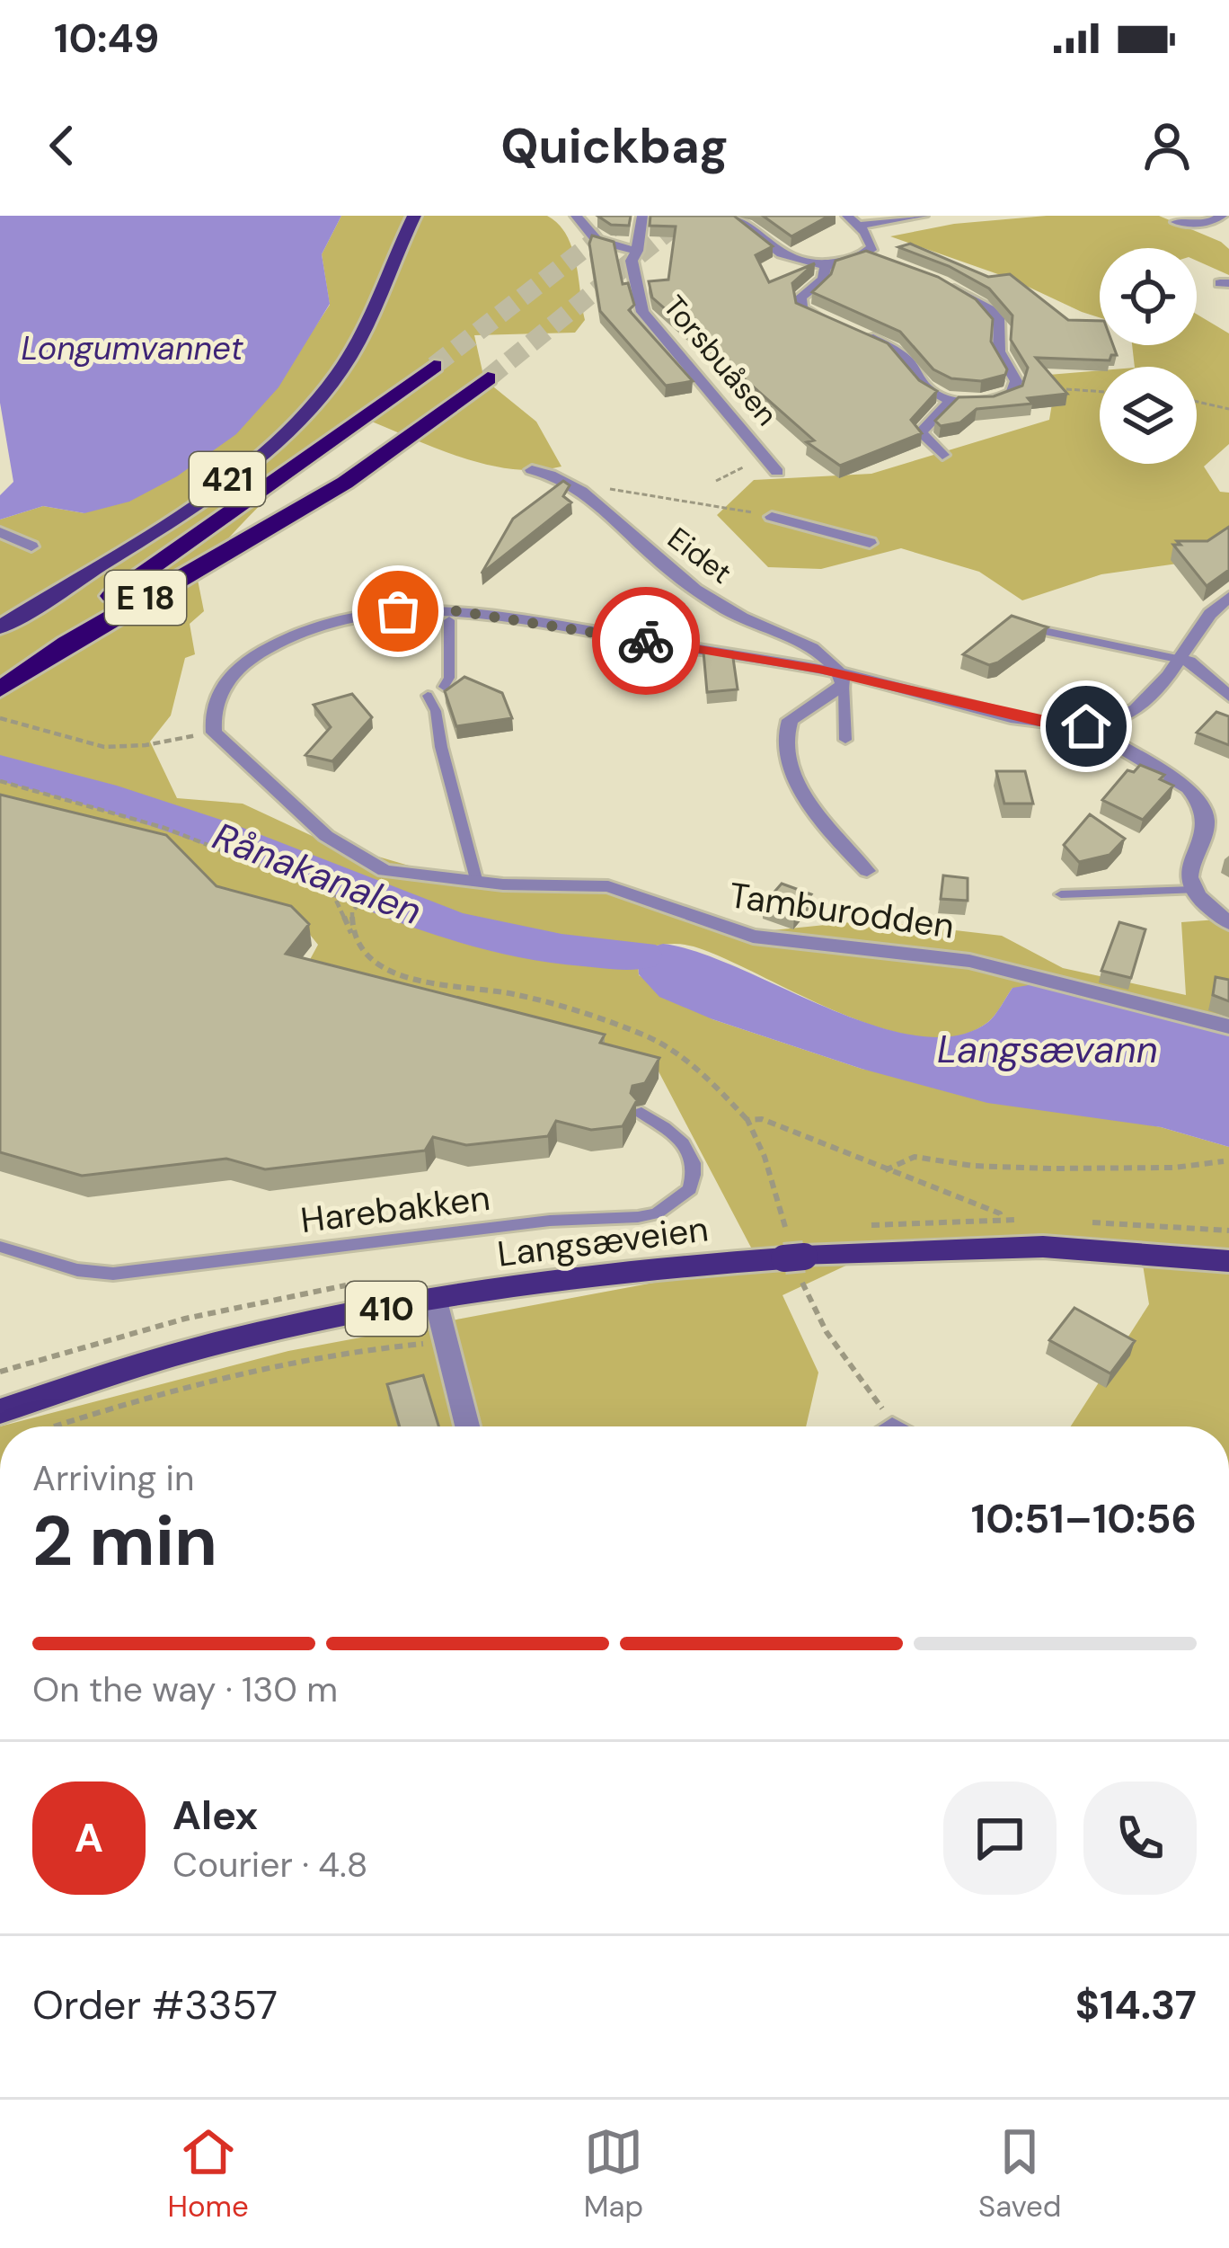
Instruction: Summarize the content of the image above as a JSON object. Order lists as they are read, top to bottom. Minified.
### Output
{"streets":{"highway":["E 18"],"main road":["421","Langsæveien","410"],"street":["Torsbuåsen","Eidet","Tamburodden"],"lane":["Harebakken"]},"water":["Longumvannet","Rånakanalen","Langsævann"],"page":{"status":"10:49","header":"Quickbag","heading":["2 min","Arriving in","10:51–10:56"],"panel":["Alex","Courier · 4.8","Order #3357","$14.37"],"bar":"On the way · 130 m","round":"A","tabs":["Home","Map","Saved"]}}
